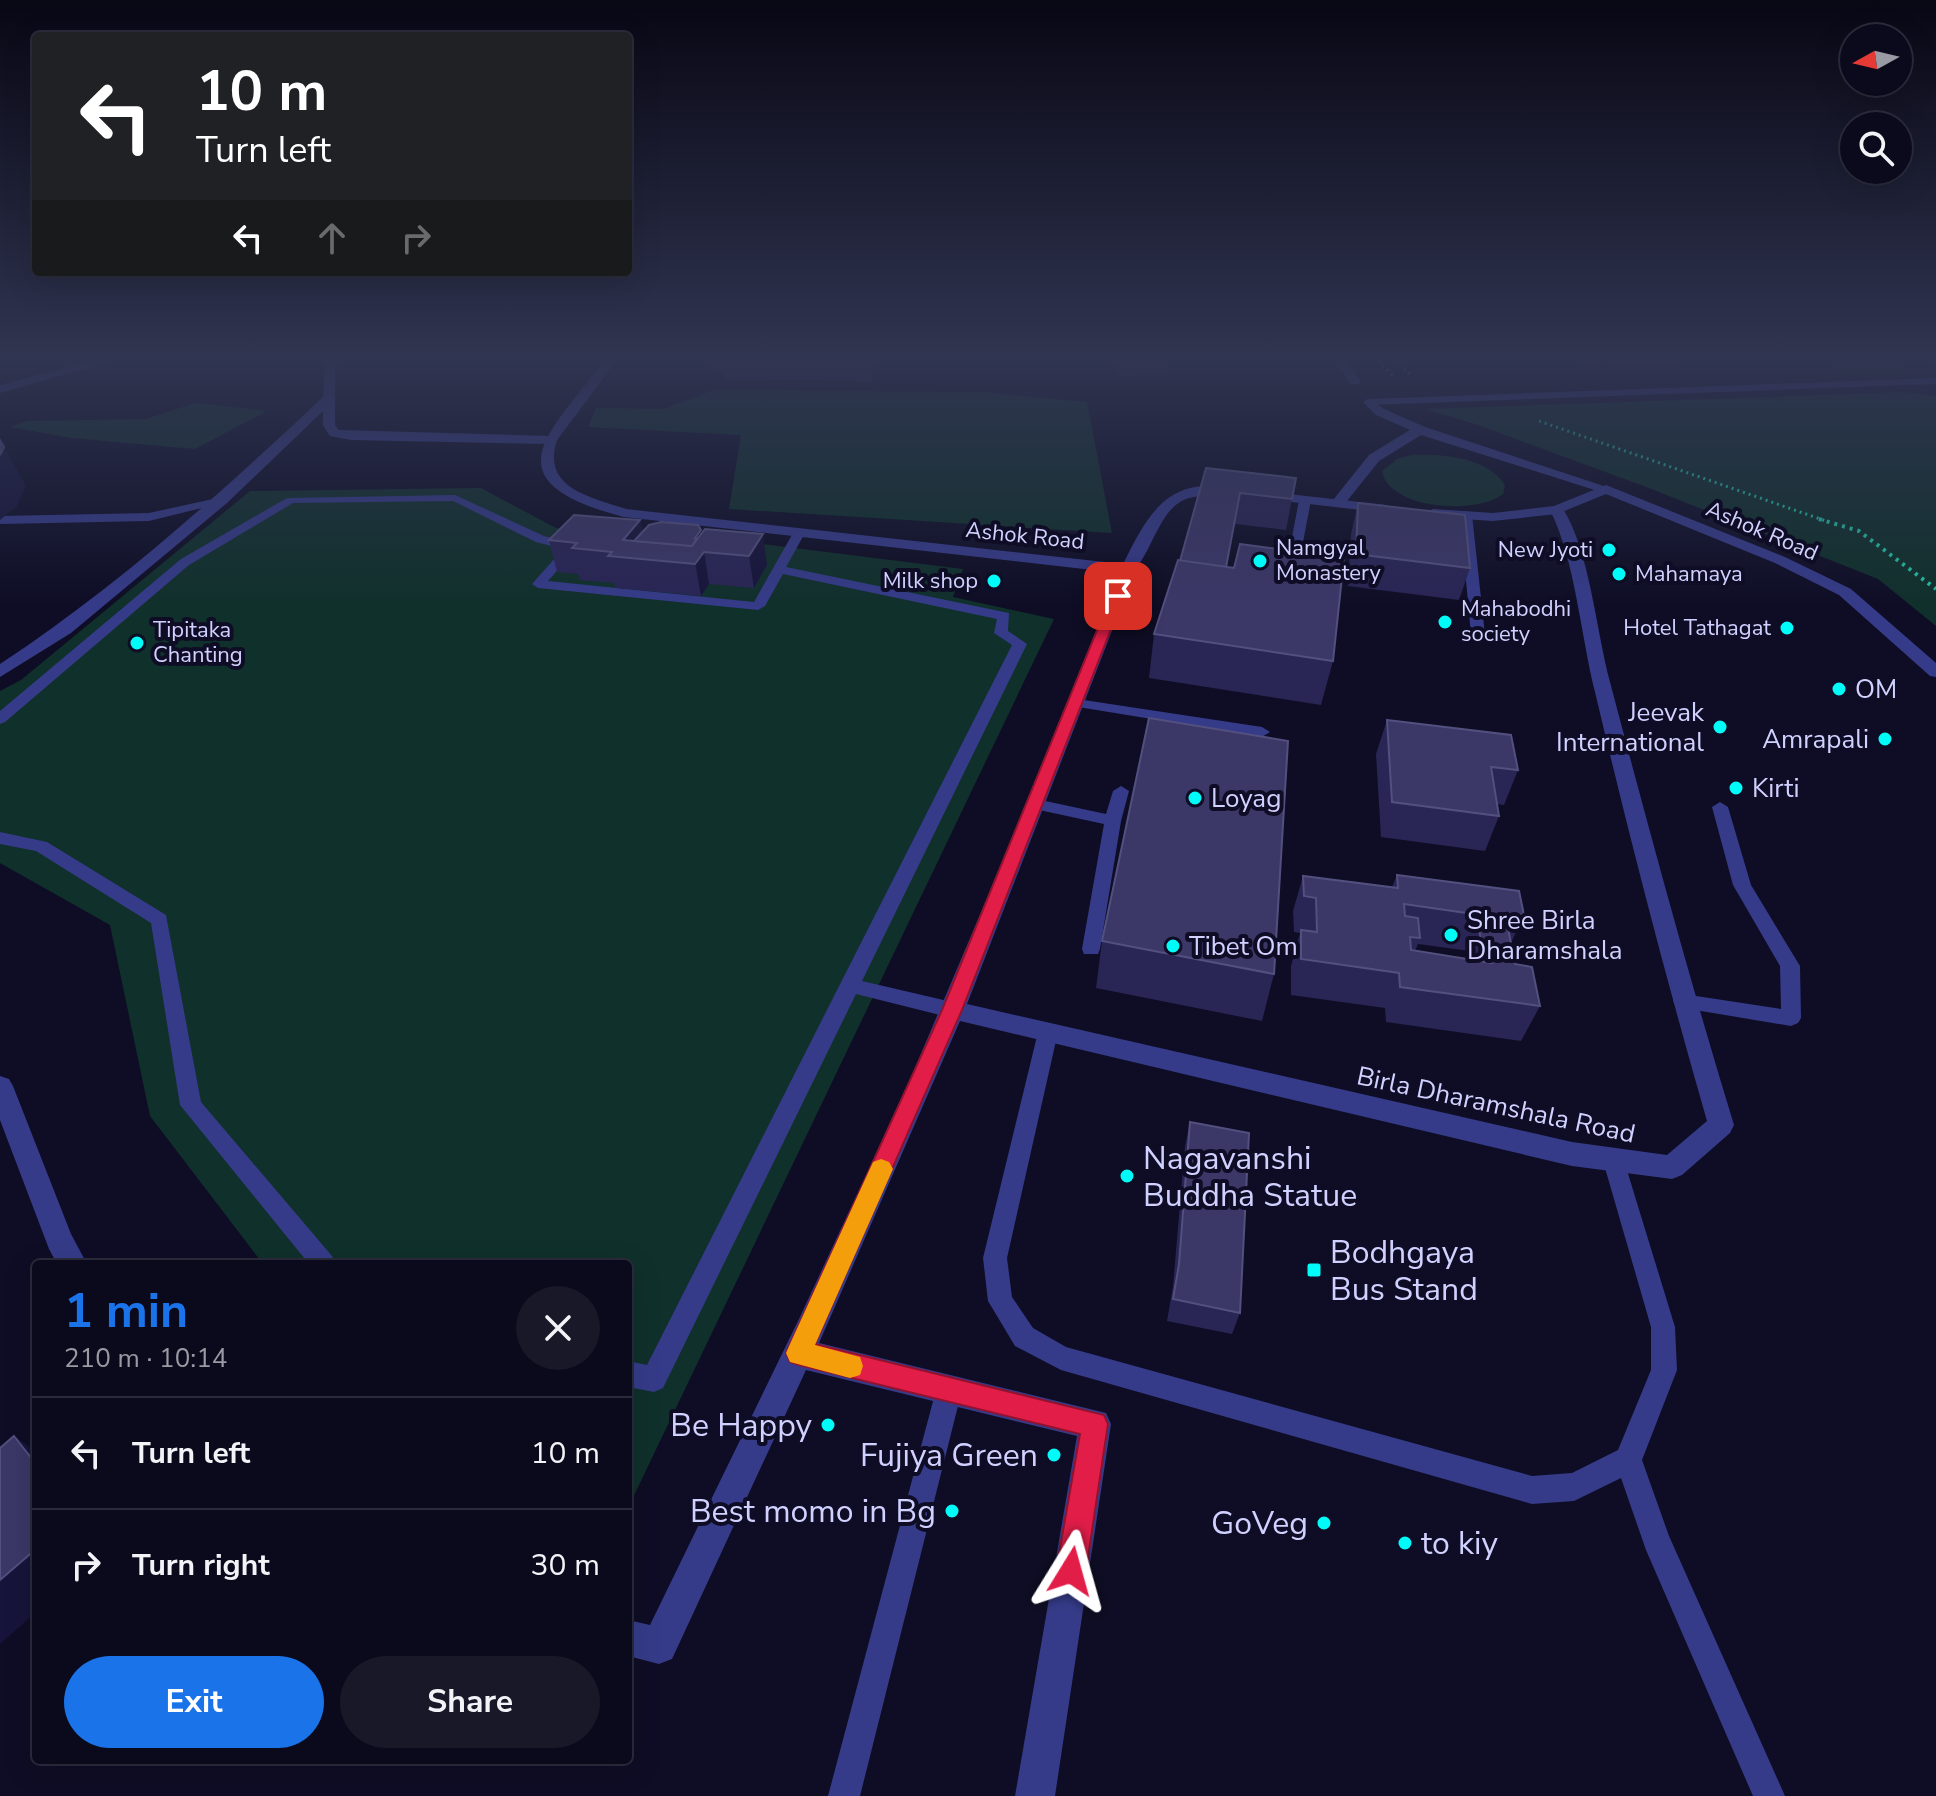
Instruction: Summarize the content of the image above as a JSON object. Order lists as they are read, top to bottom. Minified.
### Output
{"streets":{"street":["Ashok Road","Birla Dharamshala Road"]},"places":{"other":["New Jyoti","Namgyal Monastery","Mahamaya","Milk shop","Mahabodhi society","Hotel Tathagat","Tipitaka Chanting","OM","Jeevak International","Amrapali","Kirti","Loyag","Shree Birla Dharamshala","Tibet Om","Nagavanshi Buddha Statue","Be Happy","Fujiya Green","Best momo in Bg","GoVeg","to kiy"],"transit":["Bodhgaya Bus Stand"]},"north":"left","page":{"turn":["10 m","Turn left"],"heading":["1 min","210 m · 10:14"],"list":[{"name":"Turn left","value":"10 m"},{"name":"Turn right","value":"30 m"}],"buttons":["Exit","Share"]}}
